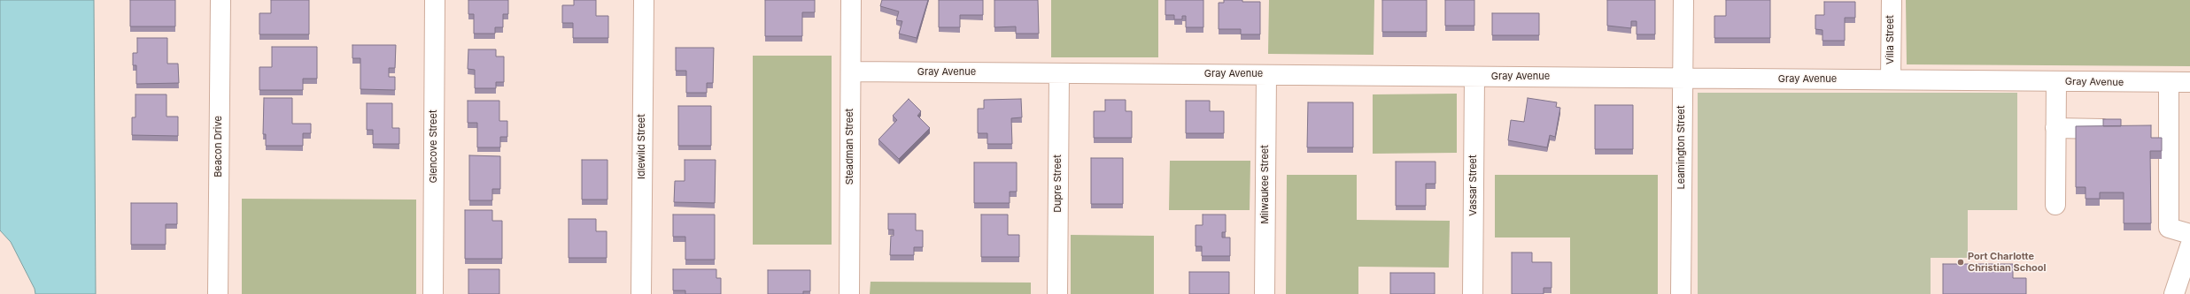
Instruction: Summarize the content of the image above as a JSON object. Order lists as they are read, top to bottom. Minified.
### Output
{"streets":{"street":["Villa Street","Gray Avenue","Beacon Drive","Glencove Street","Idlewild Street","Steadman Street","Leamington Street","Dupre Street","Milwaukee Street","Vassar Street"]},"crossings":[["Villa Street","Gray Avenue"],["Gray Avenue","Steadman Street"],["Gray Avenue","Leamington Street"],["Gray Avenue","Dupre Street"],["Gray Avenue","Milwaukee Street"],["Gray Avenue","Vassar Street"]],"places":["Port Charlotte Christian School"]}
